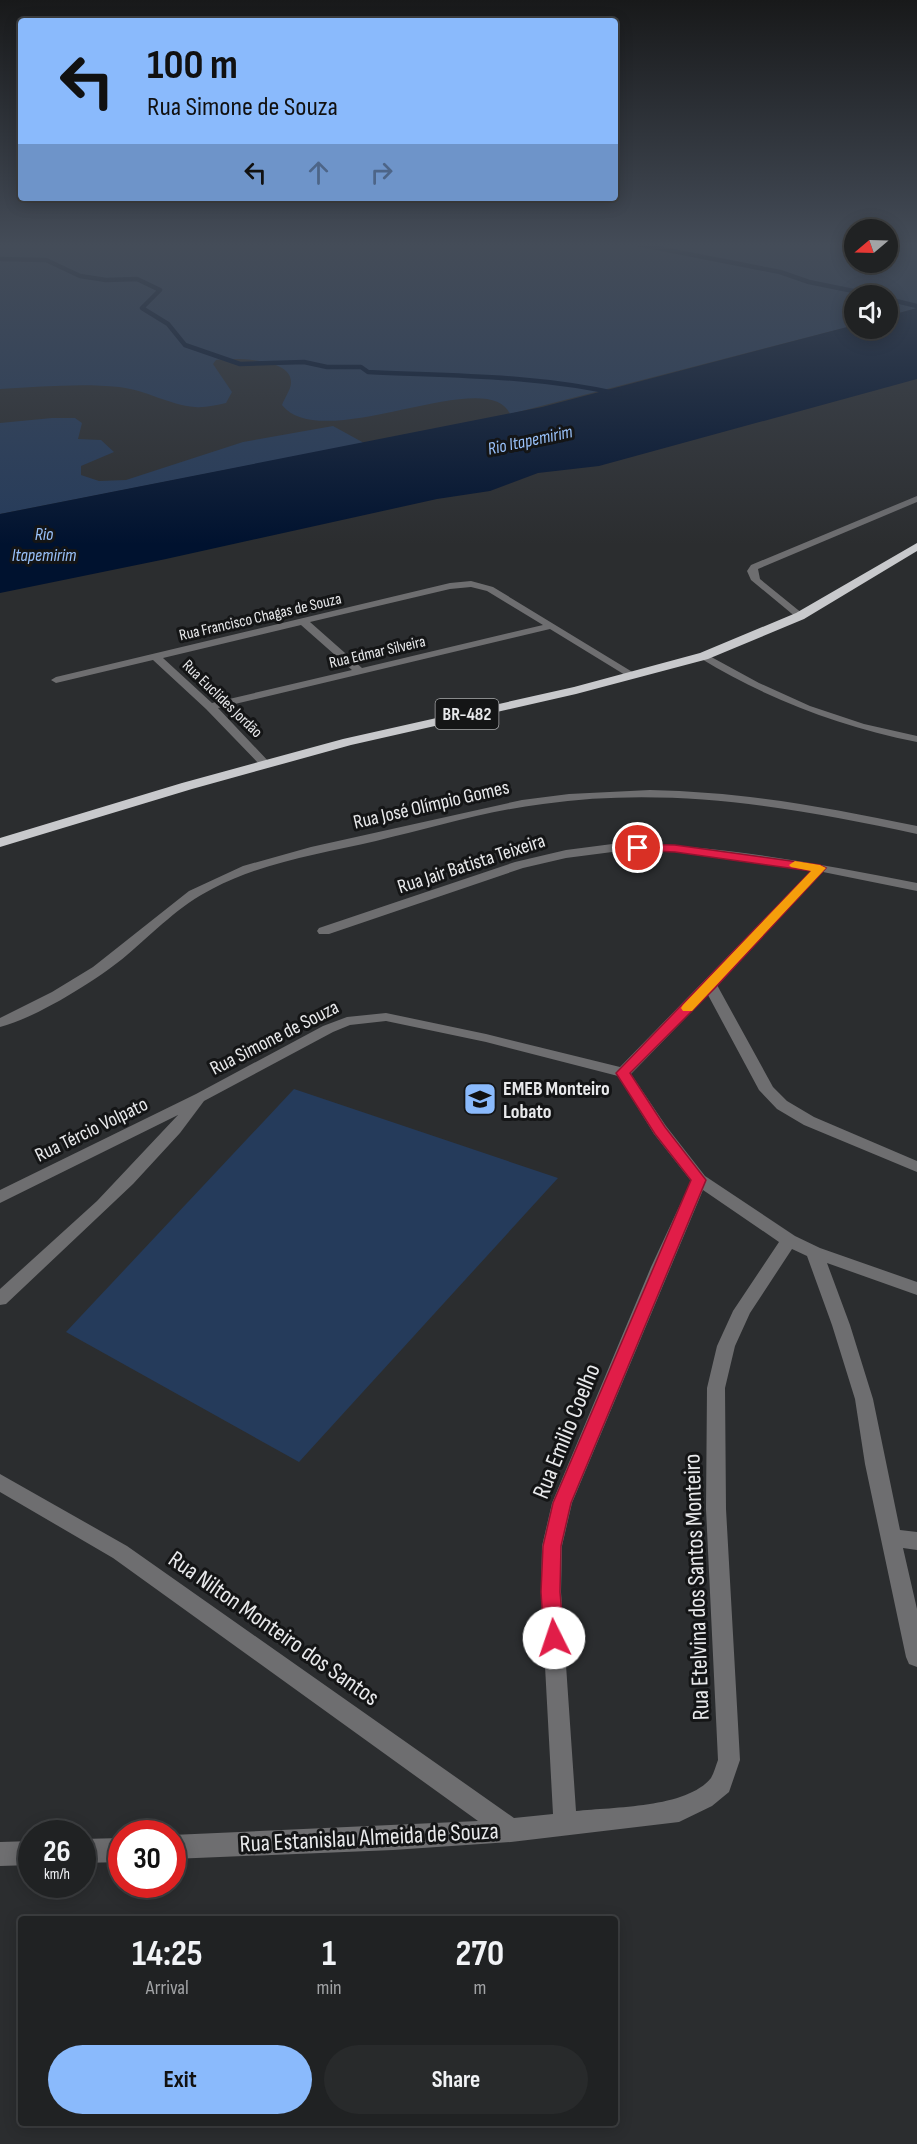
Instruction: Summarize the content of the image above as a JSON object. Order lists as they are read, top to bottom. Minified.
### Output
{"streets":{"highway":["BR-482"],"street":["Rua Francisco Chagas de Souza","Rua Edmar Silveira","Rua Euclides Jordão","Rua José Olímpio Gomes","Rua Jair Batista Teixeira","Rua Simone de Souza","Rua Tércio Volpato","Rua Emilio Coelho","Rua Etelvina dos Santos Monteiro","Rua Nilton Monteiro dos Santos","Rua Estanislau Almeida de Souza"]},"crossings":[["Rua Francisco Chagas de Souza","Rua Edmar Silveira"],["Rua Francisco Chagas de Souza","Rua Euclides Jordão"],["Rua Edmar Silveira","Rua Euclides Jordão"],["Rua Euclides Jordão","BR-482"],["Rua Simone de Souza","Rua Tércio Volpato"],["Rua Emilio Coelho","Rua Etelvina dos Santos Monteiro"],["Rua Emilio Coelho","Rua Estanislau Almeida de Souza"],["Rua Etelvina dos Santos Monteiro","Rua Estanislau Almeida de Souza"],["Rua Nilton Monteiro dos Santos","Rua Estanislau Almeida de Souza"]],"water":["Rio Itapemirim"],"places":{"school or university":["EMEB Monteiro Lobato"]},"north":"left","page":{"turn":["100 m","Rua Simone de Souza"],"speed":"26 km/h","limit":"30","eta":["14:25","Arrival","1","min","270","m"],"buttons":["Exit","Share"]}}
